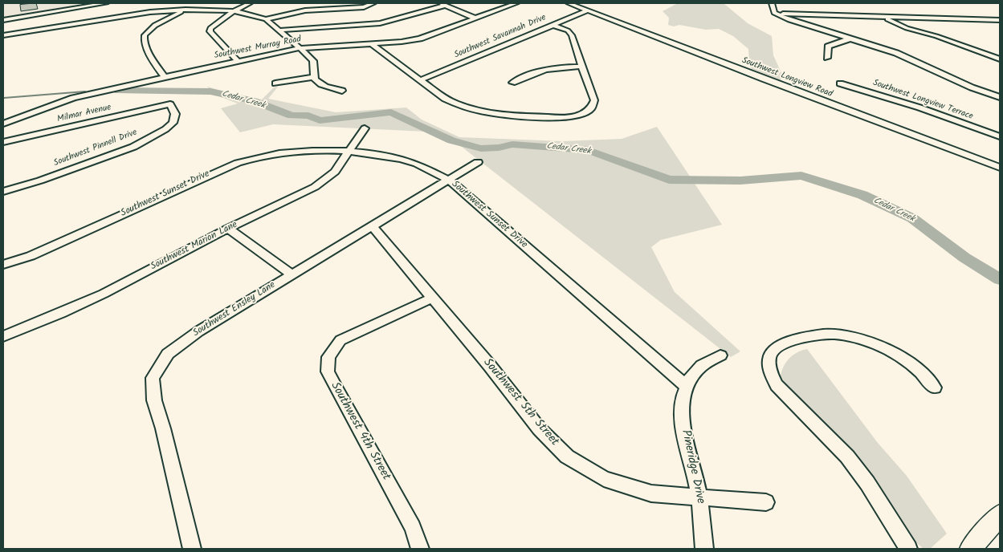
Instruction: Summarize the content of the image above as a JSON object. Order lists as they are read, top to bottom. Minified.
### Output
{"streets":{"street":["Southwest Savannah Drive","Southwest Murray Road","Southwest Longview Road","Southwest Longview Terrace","Milmar Avenue","Southwest Pinnell Drive","Southwest Sunset Drive","Southwest Marion Lane","Southwest Ensley Lane","Southwest 5th Street","Southwest 4th Street","Pineridge Drive"]},"crossings":[["Southwest Savannah Drive","Southwest Longview Road"],["Milmar Avenue","Southwest Pinnell Drive"],["Southwest Sunset Drive","Southwest Marion Lane"],["Southwest Sunset Drive","Southwest Ensley Lane"],["Southwest Sunset Drive","Pineridge Drive"],["Southwest Ensley Lane","Southwest 5th Street"],["Southwest 5th Street","Southwest 4th Street"],["Southwest 5th Street","Pineridge Drive"]],"water":["Cedar Creek"]}
